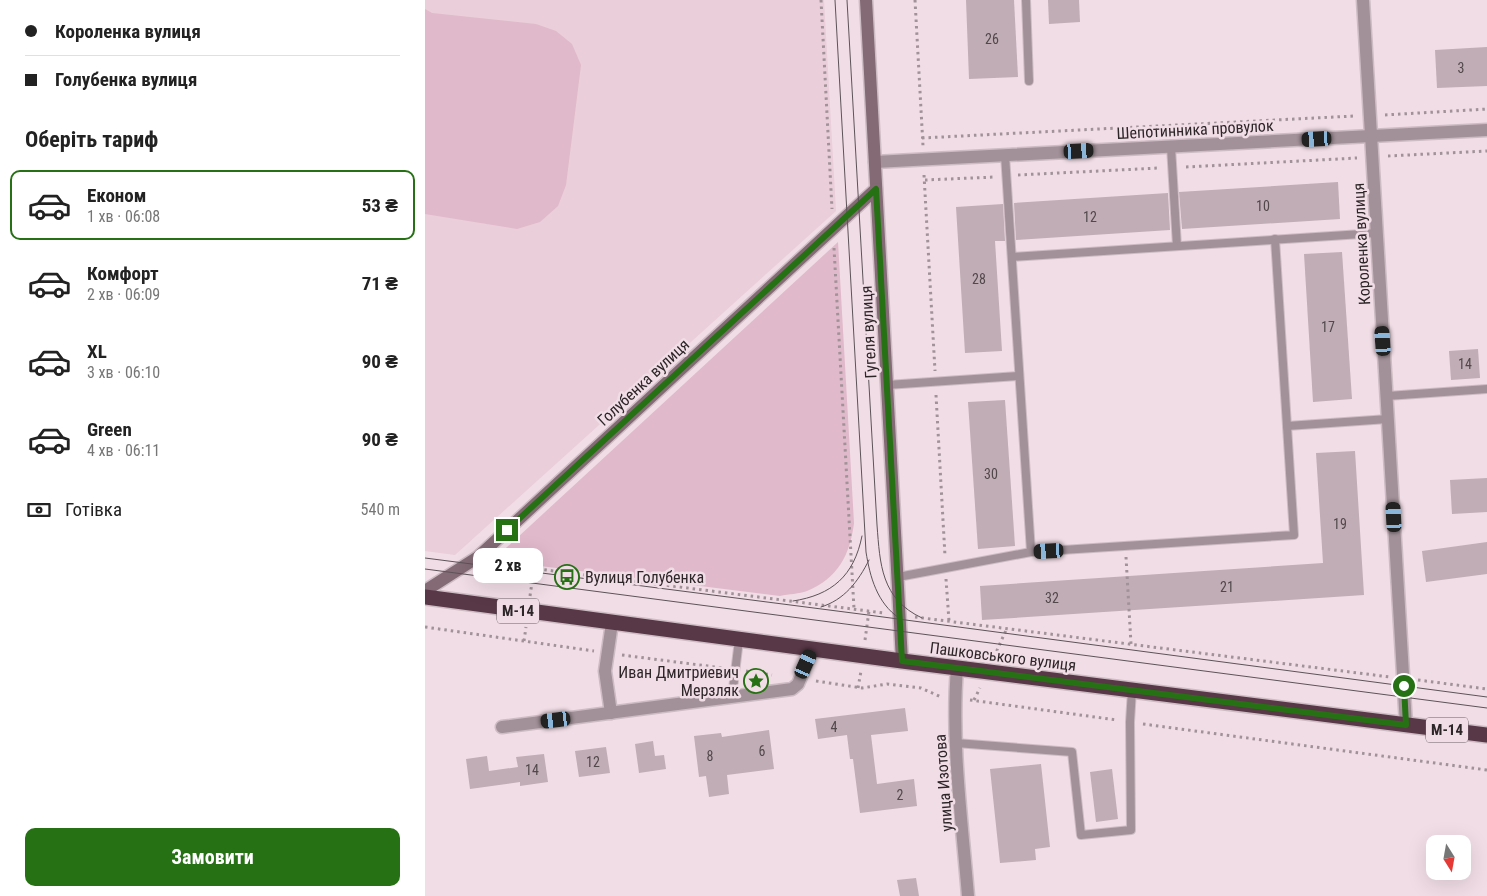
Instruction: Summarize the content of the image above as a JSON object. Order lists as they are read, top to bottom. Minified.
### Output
{"streets":{"highway":["М-14","Пашковського вулиця"],"street":["Шепотинника провулок","Короленка вулиця","Гугеля вулиця","Голубенка вулиця","улица Изотова"]},"crossings":[["Шепотинника провулок","Короленка вулиця"],["Шепотинника провулок","Гугеля вулиця"],["Короленка вулиця","Пашковського вулиця"],["Гугеля вулиця","Голубенка вулиця"],["Гугеля вулиця","Пашковського вулиця"],["Пашковського вулиця","улица Изотова"]],"places":{"bus stop":["Вулиця Голубенка"],"place":["Иван Дмитриевич Мерзляк"]},"house_numbers":["26","3","10","12","28","17","14","30","19","21","32","4","6","8","12","14","2"],"north":"bottom","page":{"banner":["Короленка вулиця","Голубенка вулиця"],"heading":"Оберіть тариф","list":[{"name":"Економ","note":"1 хв · 06:08","value":"53 ₴"},{"name":"Комфорт","note":"2 хв · 06:09","value":"71 ₴"},{"name":"XL","note":"3 хв · 06:10","value":"90 ₴"},{"name":"Green","note":"4 хв · 06:11","value":"90 ₴"}],"pay":["Готівка","540 m"],"bubble":"2 хв","buttons":"Замовити"}}
